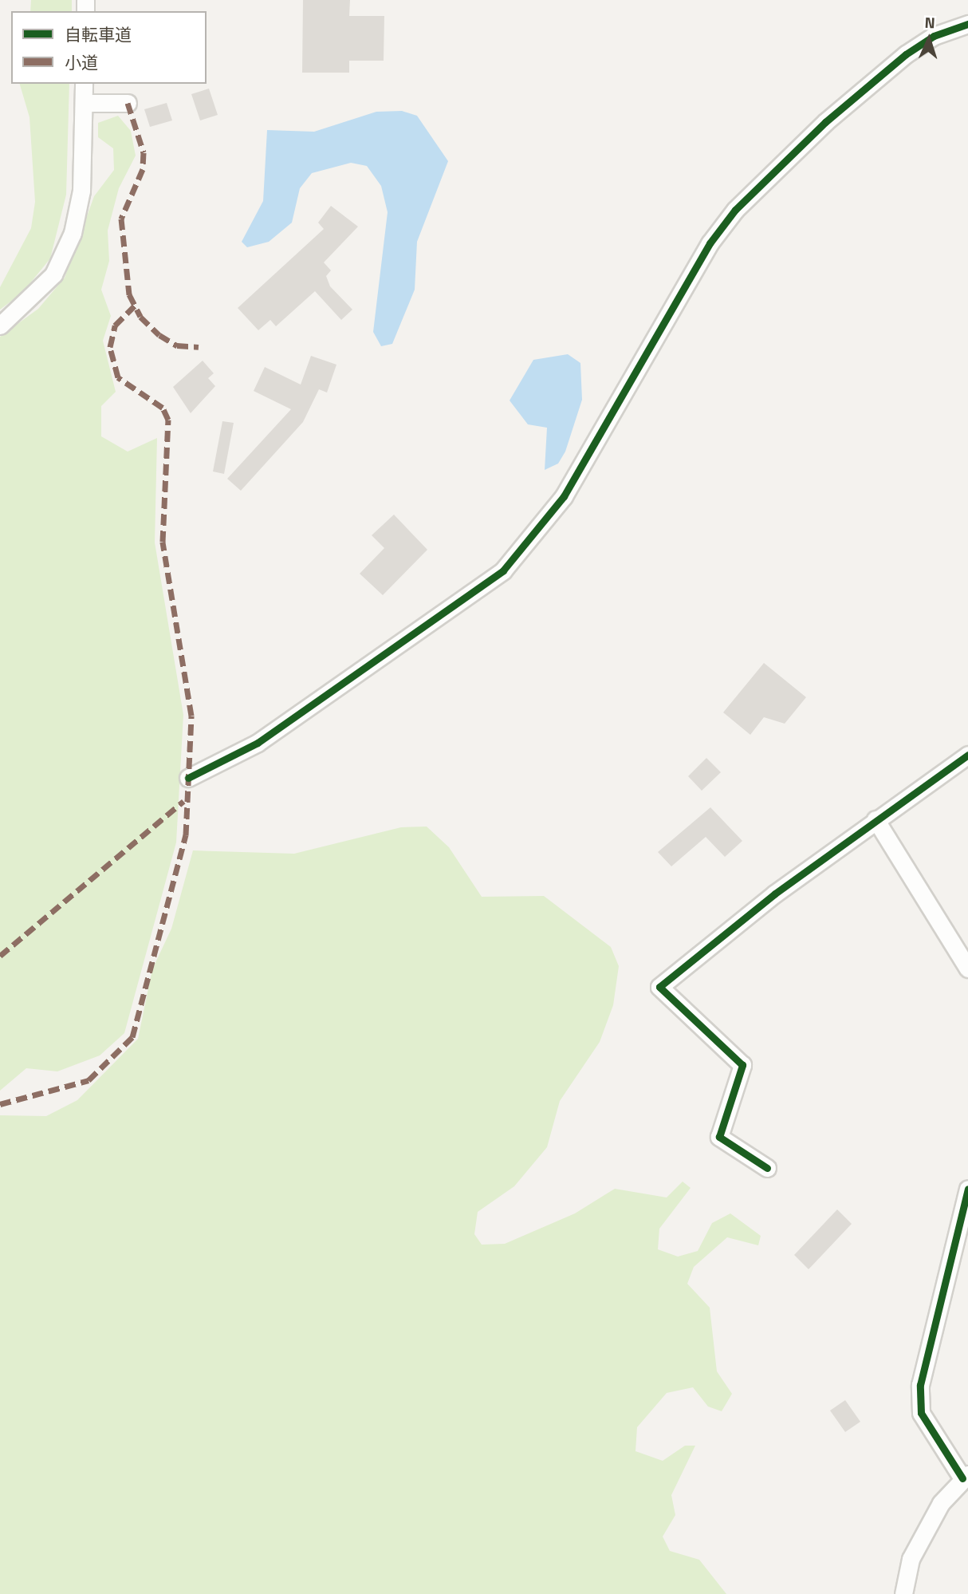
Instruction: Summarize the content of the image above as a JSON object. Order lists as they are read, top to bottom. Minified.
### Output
{"legend":["自転車道","小道"],"north":"top"}
